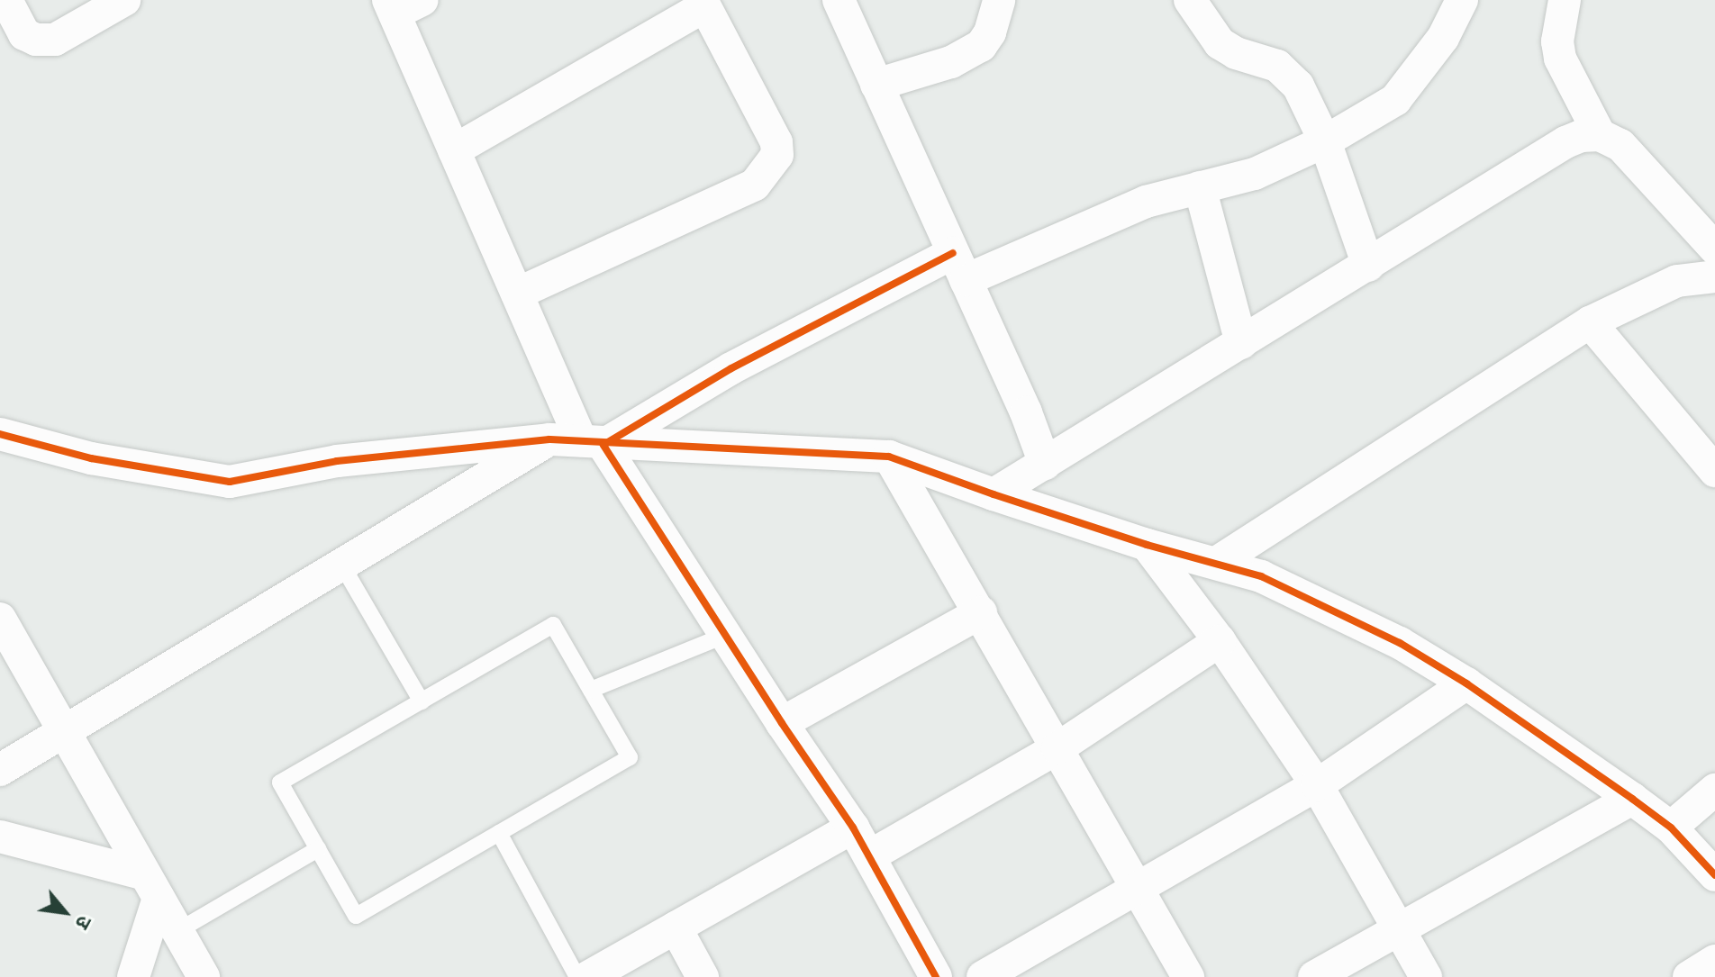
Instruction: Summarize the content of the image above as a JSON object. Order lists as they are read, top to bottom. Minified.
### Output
{"north":"bottom right"}
